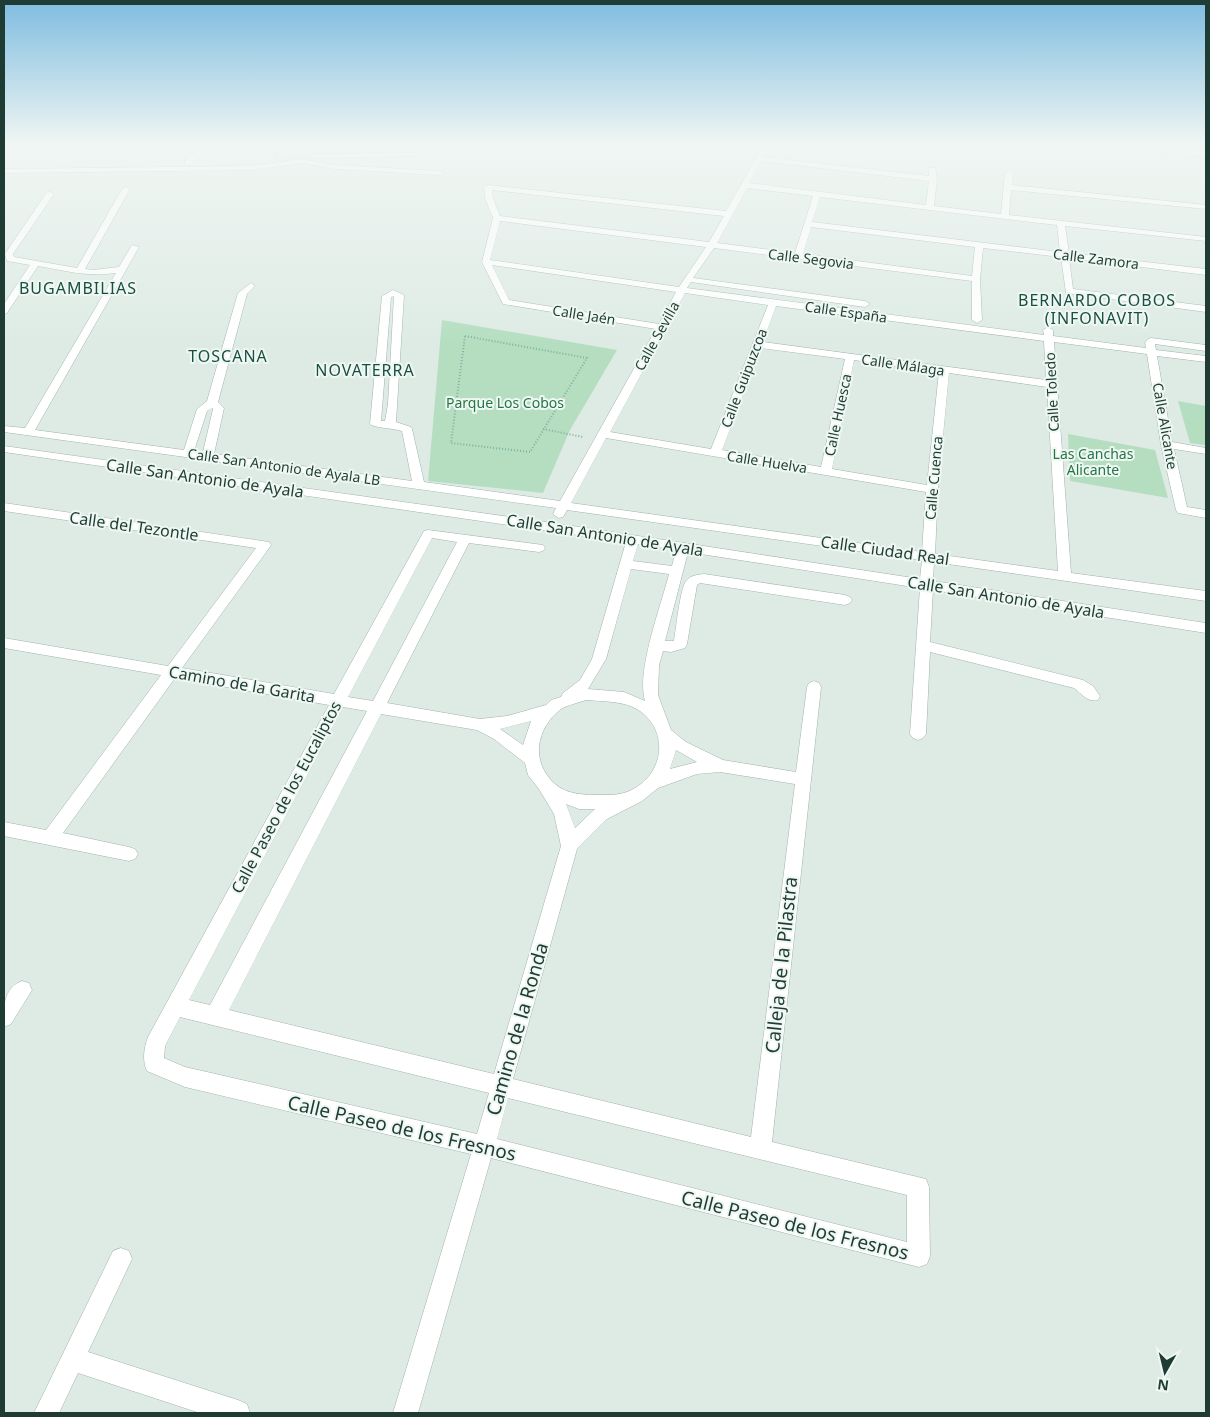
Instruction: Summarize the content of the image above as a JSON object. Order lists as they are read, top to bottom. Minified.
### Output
{"streets":{"street":["Calle Segovia","Calle Zamora","Calle España","Calle Jaén","Calle Sevilla","Calle Málaga","Calle Guipuzcoa","Calle Toledo","Calle Huesca","Calle Alicante","Calle Huelva","Calle San Antonio de Ayala LB","Calle San Antonio de Ayala","Calle Cuenca","Calle del Tezontle","Calle Ciudad Real","Camino de la Garita","Calle Paseo de los Eucaliptos","Calleja de la Pilastra","Camino de la Ronda","Calle Paseo de los Fresnos"]},"crossings":[["Calle Segovia","Calle Sevilla"],["Calle España","Calle Jaén"],["Calle España","Calle Sevilla"],["Calle España","Calle Guipuzcoa"],["Calle España","Calle Toledo"],["Calle España","Calle Alicante"],["Calle Jaén","Calle Sevilla"],["Calle Sevilla","Calle Huelva"],["Calle Sevilla","Calle San Antonio de Ayala LB"],["Calle Sevilla","Calle San Antonio de Ayala"],["Calle Sevilla","Calle Ciudad Real"],["Calle Málaga","Calle Guipuzcoa"],["Calle Málaga","Calle Toledo"],["Calle Málaga","Calle Huesca"],["Calle Málaga","Calle Cuenca"],["Calle Guipuzcoa","Calle Huelva"],["Calle Toledo","Calle Ciudad Real"],["Calle Huesca","Calle Huelva"],["Calle Huelva","Calle Cuenca"],["Calle San Antonio de Ayala LB","Calle Ciudad Real"],["Calle San Antonio de Ayala","Calle Cuenca"],["Calle San Antonio de Ayala","Camino de la Ronda"],["Calle Cuenca","Calle Ciudad Real"],["Calle del Tezontle","Camino de la Garita"],["Camino de la Garita","Calle Paseo de los Eucaliptos"],["Camino de la Garita","Camino de la Ronda"],["Calle Paseo de los Eucaliptos","Calle Paseo de los Fresnos"],["Calleja de la Pilastra","Calle Paseo de los Fresnos"],["Camino de la Ronda","Calle Paseo de los Fresnos"]],"districts":["BUGAMBILIAS","BERNARDO COBOS (INFONAVIT)","TOSCANA","NOVATERRA"],"parks":["Parque Los Cobos","Las Canchas Alicante"],"north":"bottom"}
